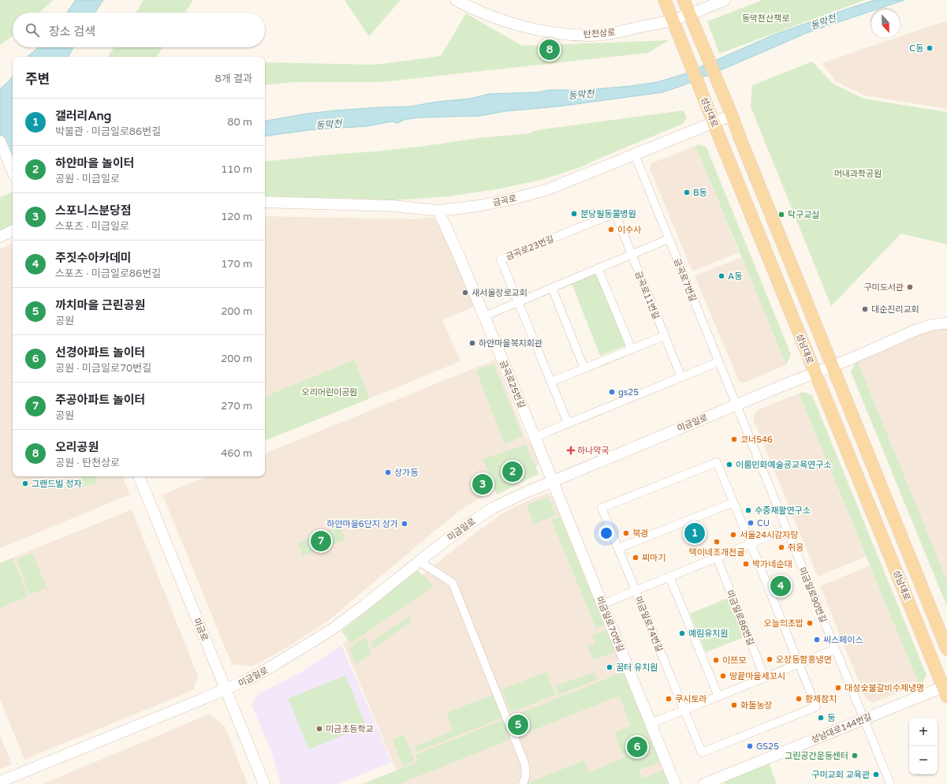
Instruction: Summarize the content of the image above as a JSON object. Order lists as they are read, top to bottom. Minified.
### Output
{"streets":{"main road":["성남대로"],"street":["탄천상로","금곡로","금곡로23번길","금곡로7번길","금곡로11번길","금곡로25번길","미금일로","미금일로90번길","미금일로86번길","미금일로70번길","미금일로74번길","미금로","성남대로144번길"]},"crossings":[["탄천상로","성남대로"],["성남대로","금곡로"],["성남대로","미금일로"],["성남대로","성남대로144번길"],["금곡로","금곡로7번길"],["금곡로","금곡로25번길"],["금곡로23번길","금곡로11번길"],["금곡로7번길","미금일로"],["금곡로7번길","미금일로90번길"],["금곡로25번길","미금일로"],["금곡로25번길","미금일로70번길"],["미금일로","미금일로90번길"],["미금일로","미금일로70번길"],["미금일로","미금로"],["미금일로90번길","성남대로144번길"],["미금일로86번길","미금일로74번길"]],"water":["동막천"],"parks":["동막천산책로","머내과학공원","오리어린이공원"],"places":{"other":["C동","B동","분당필동물병원","탁구교실","이수사","A동","구미도서관","새서울장로교회","대순진리교회","하얀마을복지회관","gs25","코너546","이룸민화예술굥교육연구소","상가동","그랜드빌 정자","수중재활연구소","CU","하얀마을6단지 상가","북경","서울24시감자탕","택이네조개전골","취옹","찌마기","박가네순대","오늘의초밥","예림유치원","씨스페이스","오장동함흥냉면","이쯔모","꿈터 유치원","땅끝마을세꼬시","대성숯불갈비수제냉명","쿠시토라","황제참치","화돌농장","둥","미금초등학교","GS25","그린공간운동센터","구미교회 교육관"],"health":["하나약국"]},"north":"bottom","page":{"search":"장소 검색","pins":["8","2","3","1","7","4","5","6"],"heading":["주변","8개 결과"],"list":[{"mark":"1","name":"갤러리Ang","note":"박물관 · 미금일로86번길","value":"80 m"},{"mark":"2","name":"하얀마을 놀이터","note":"공원 · 미금일로","value":"110 m"},{"mark":"3","name":"스포니스분당점","note":"스포츠 · 미금일로","value":"120 m"},{"mark":"4","name":"주짓수아카데미","note":"스포츠 · 미금일로86번길","value":"170 m"},{"mark":"5","name":"까치마을 근린공원","note":"공원","value":"200 m"},{"mark":"6","name":"선경아파트 놀이터","note":"공원 · 미금일로70번길","value":"200 m"},{"mark":"7","name":"주공아파트 놀이터","note":"공원","value":"270 m"},{"mark":"8","name":"오리공원","note":"공원 · 탄천상로","value":"460 m"}],"map_buttons":["+","−"]}}
